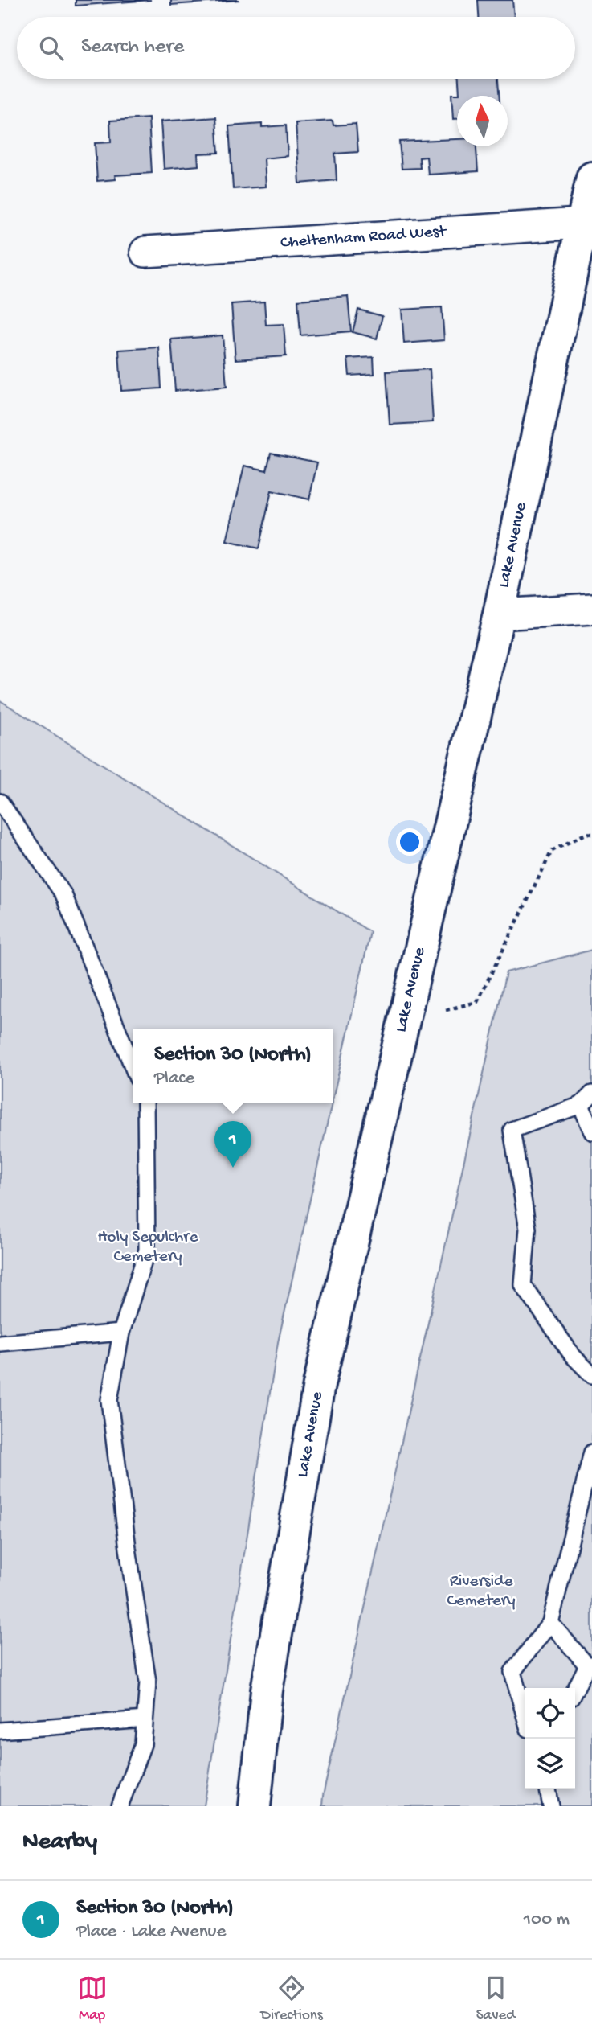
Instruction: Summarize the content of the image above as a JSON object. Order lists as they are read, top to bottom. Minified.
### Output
{"streets":{"main road":["Lake Avenue"],"street":["Cheltenham Road West"]},"crossings":[["Cheltenham Road West","Lake Avenue"]],"parks":["Holy Sepulchre Cemetery","Riverside Cemetery"],"north":"top","page":{"search":"Search here","popup":["Section 30 (North)","Place"],"pins":"1","heading":"Nearby","list":[{"mark":"1","name":"Section 30 (North)","note":"Place · Lake Avenue","value":"100 m"}],"nav":["Map","Directions","Saved"]}}
